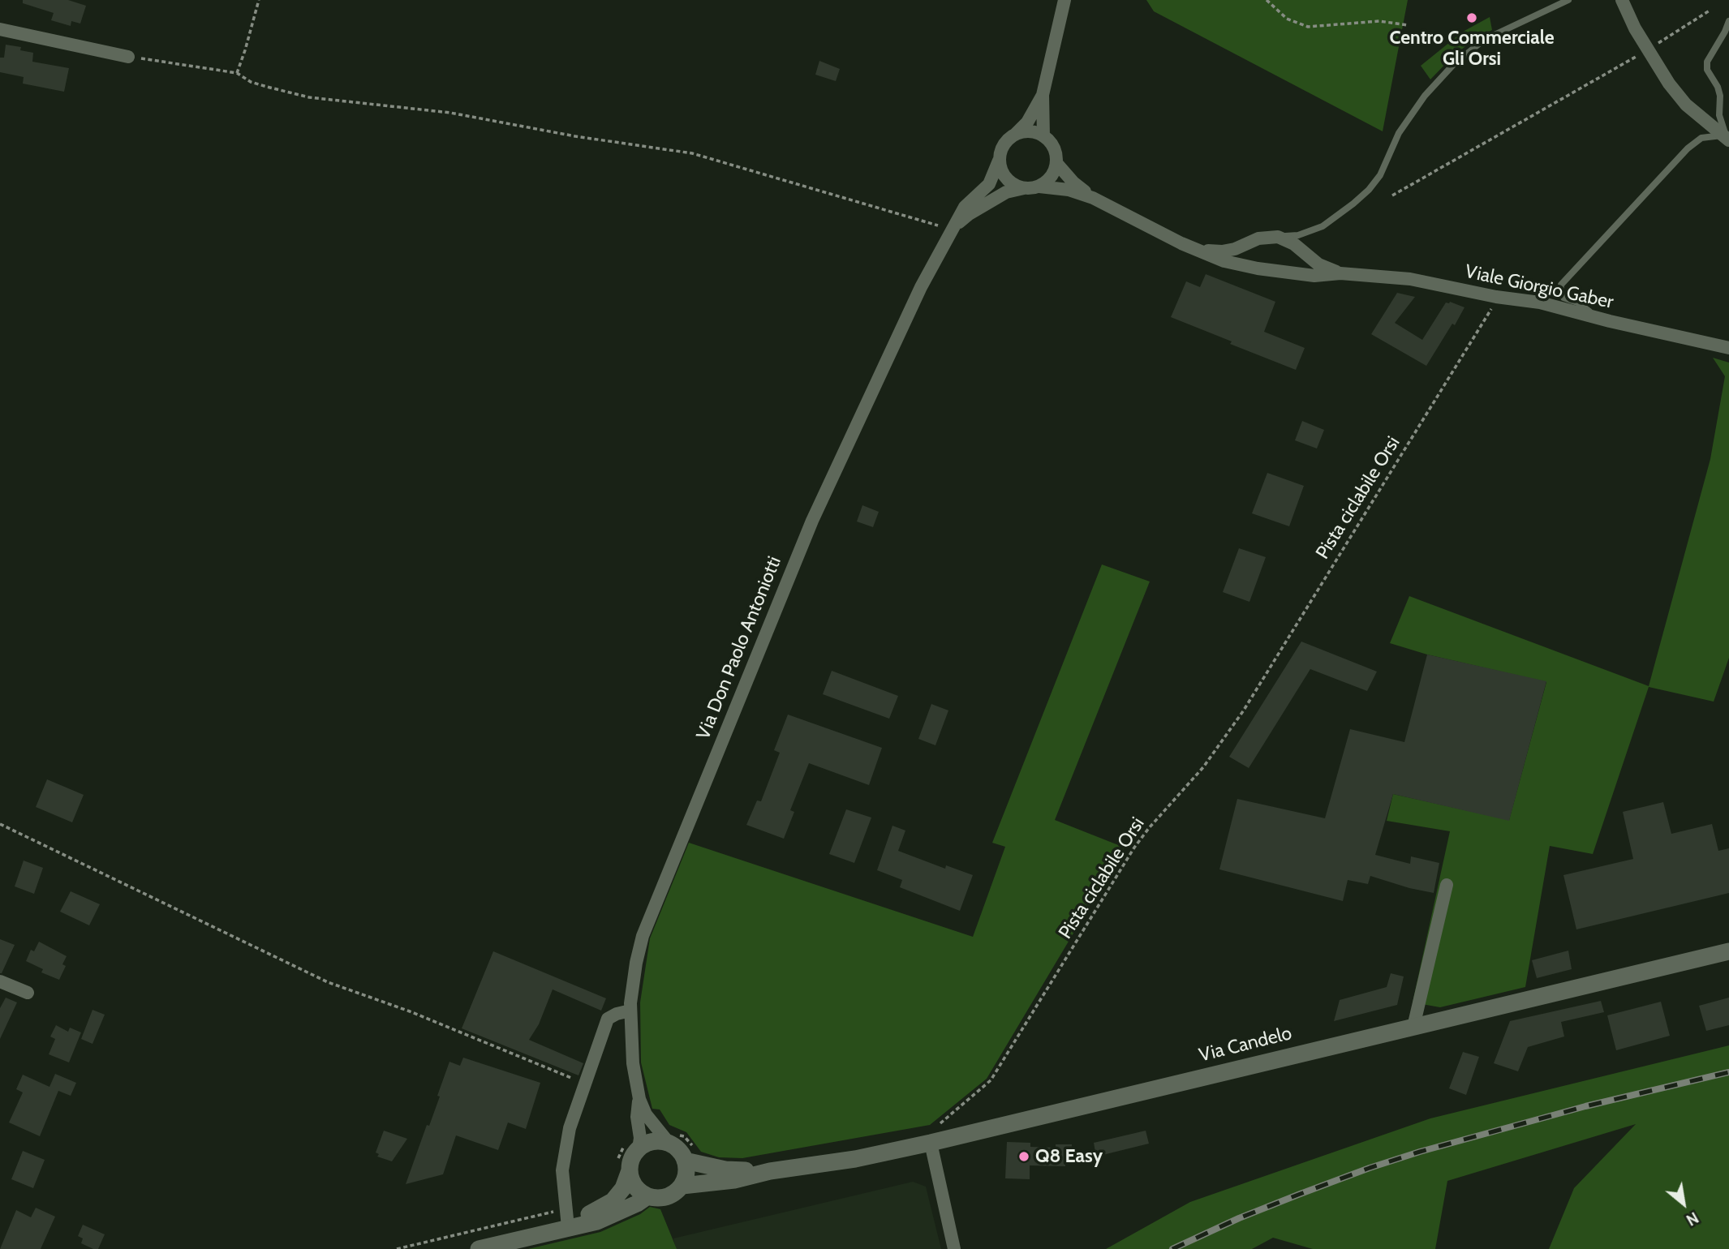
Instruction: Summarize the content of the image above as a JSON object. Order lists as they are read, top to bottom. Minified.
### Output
{"streets":{"street":["Viale Giorgio Gaber","Via Don Paolo Antoniotti","Via Candelo"],"path":["Pista ciclabile Orsi"]},"crossings":[["Viale Giorgio Gaber","Pista ciclabile Orsi"],["Viale Giorgio Gaber","Via Don Paolo Antoniotti"],["Pista ciclabile Orsi","Via Candelo"]],"places":["Centro Commerciale Gli Orsi","Q8 Easy"],"north":"bottom right"}
